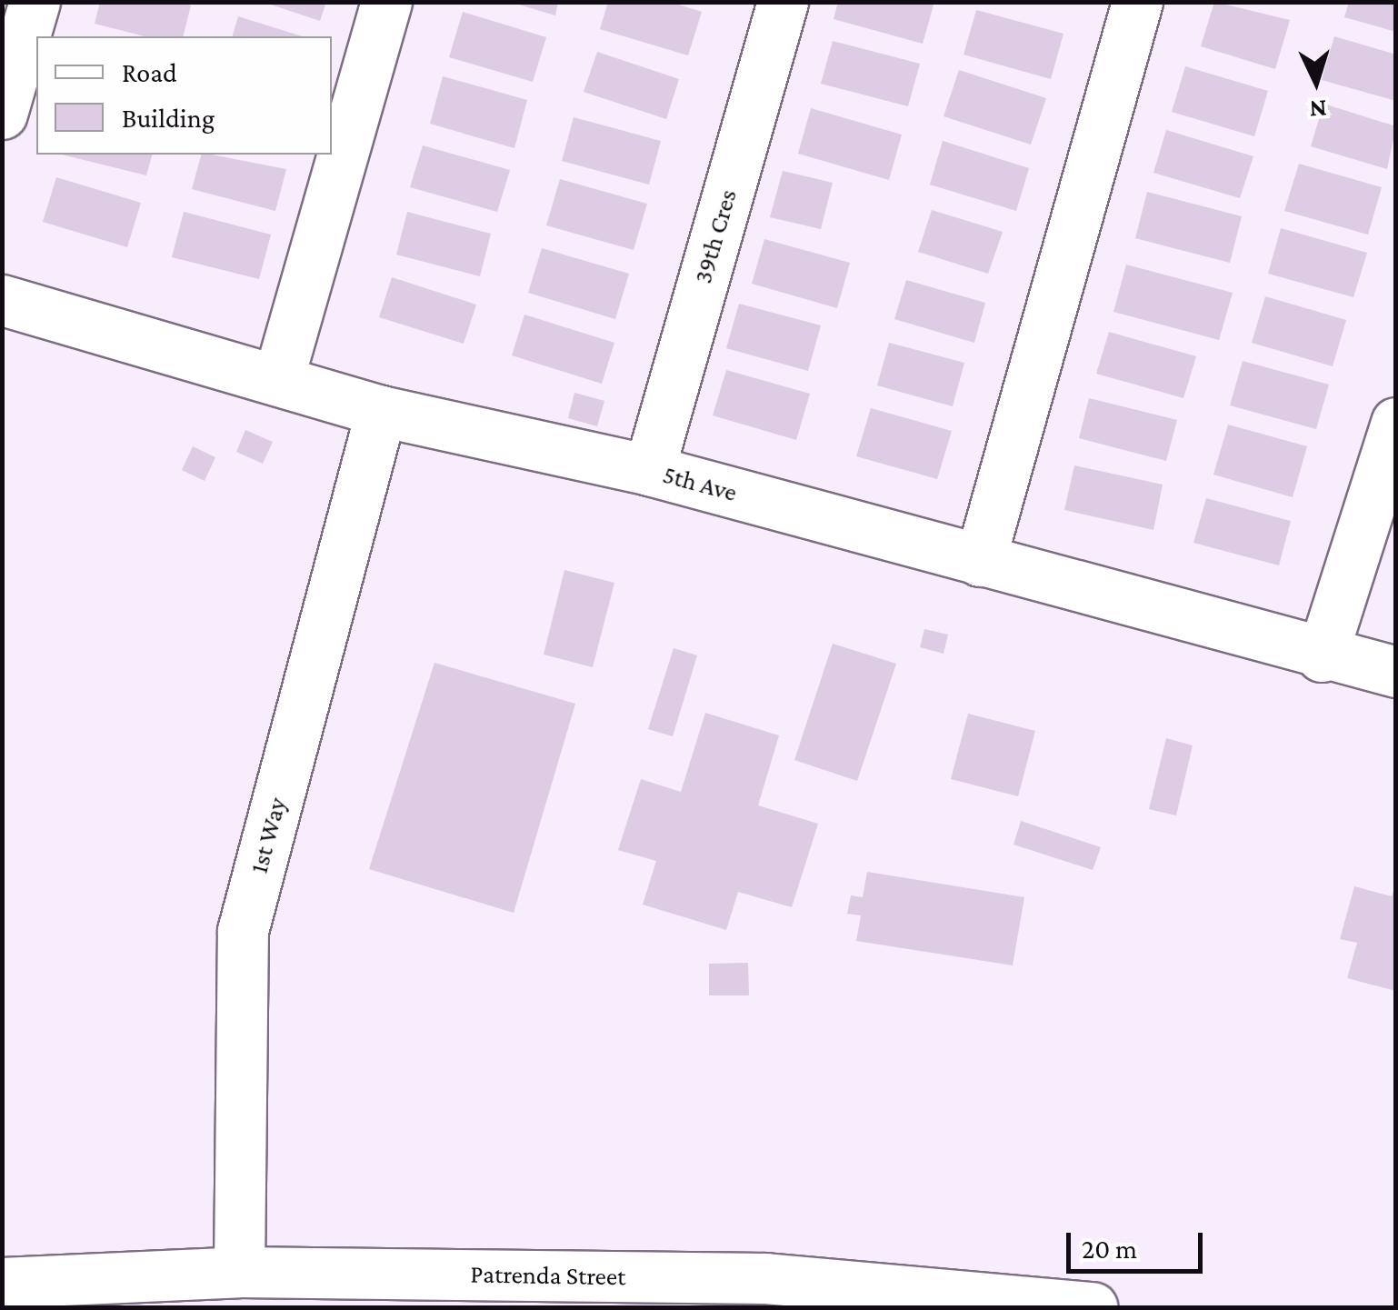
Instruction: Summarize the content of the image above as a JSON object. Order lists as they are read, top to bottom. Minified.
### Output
{"streets":{"street":["39th Cres","5th Ave","1st Way","Patrenda Street"]},"crossings":[["39th Cres","5th Ave"],["5th Ave","1st Way"],["1st Way","Patrenda Street"]],"legend":["Road","Building"],"scale_bar":"20 m","north":"bottom"}
